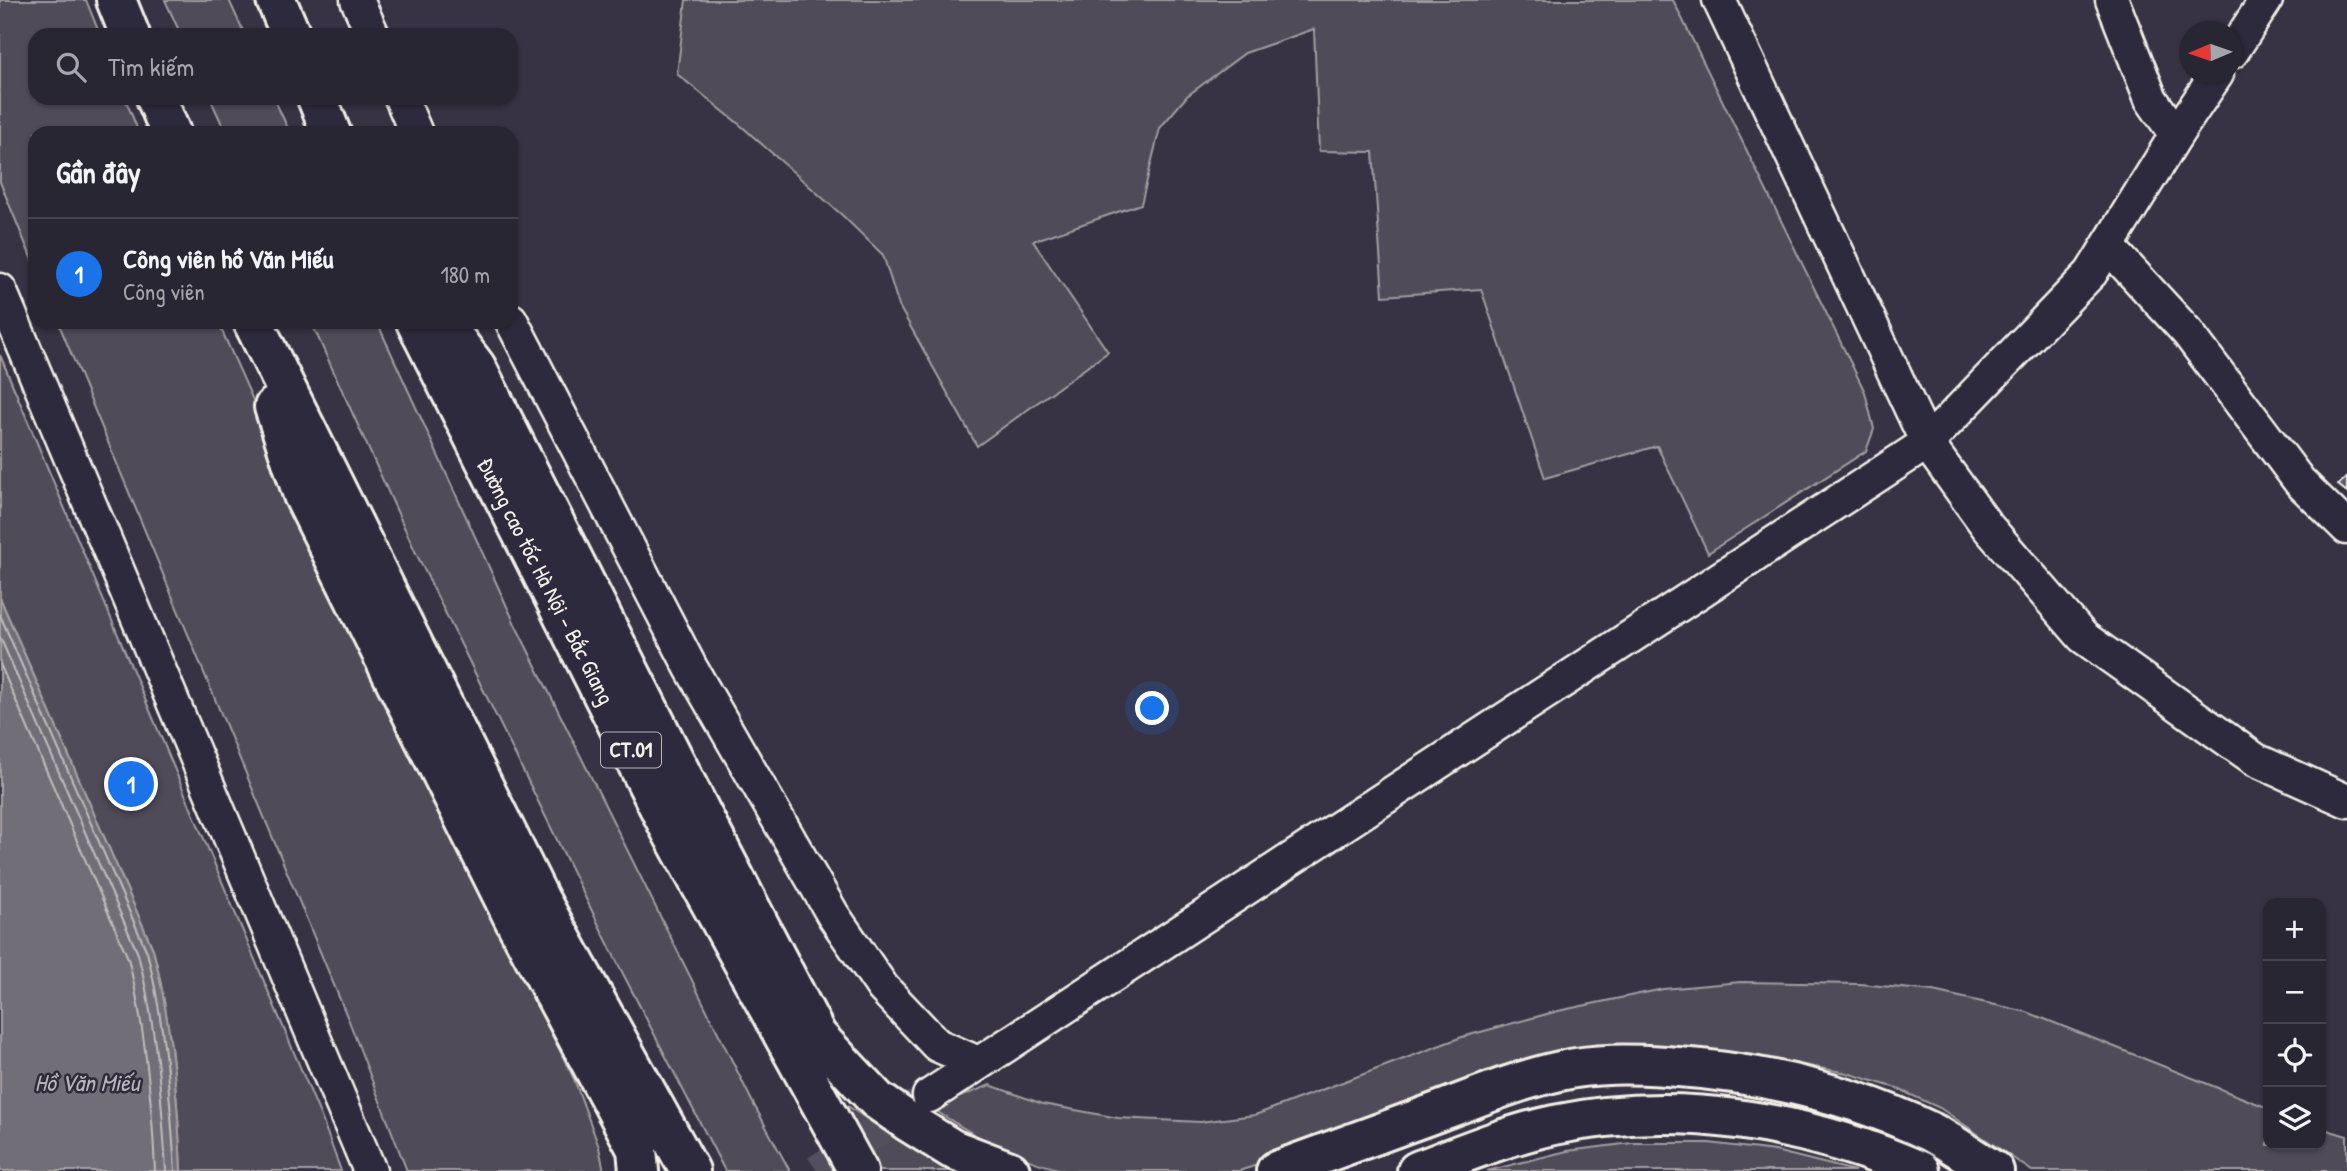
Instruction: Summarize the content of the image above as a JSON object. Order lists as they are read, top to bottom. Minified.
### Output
{"streets":{"highway":["Đường cao tốc Hà Nội - Bắc Giang","CT.01"]},"water":["Hồ Văn Miếu"],"north":"left","page":{"search":"Tìm kiếm","heading":"Gần đây","list":[{"mark":"1","name":"Công viên hồ Văn Miếu","note":"Công viên","value":"180 m"}],"pins":"1","map_buttons":["+","−"]}}
